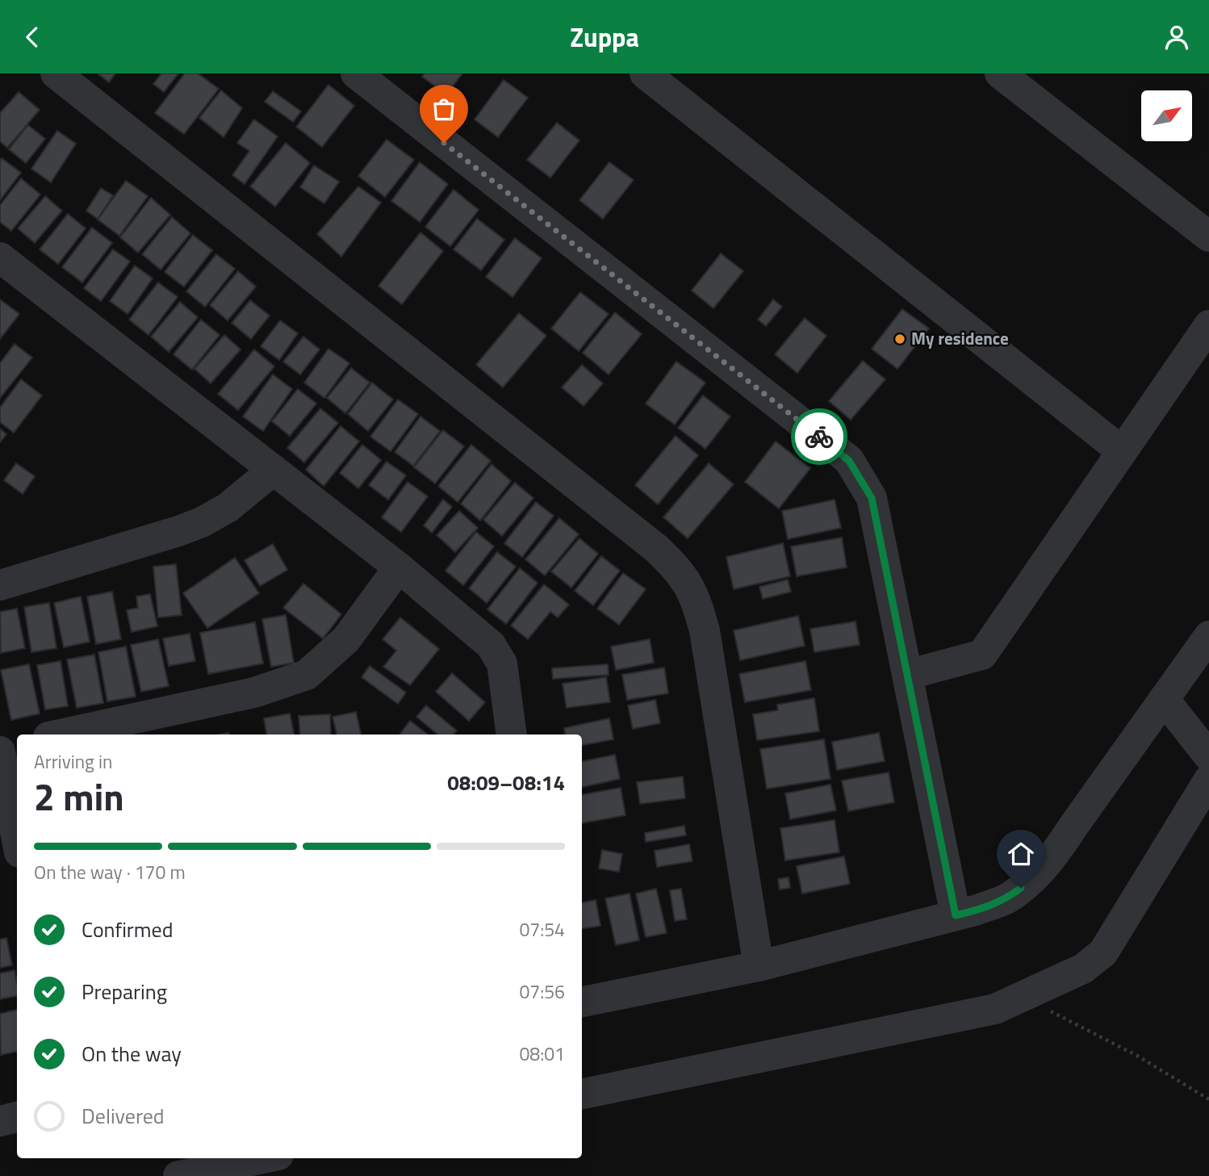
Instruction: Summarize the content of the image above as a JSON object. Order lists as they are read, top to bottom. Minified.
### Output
{"places":["My residence"],"north":"top right","page":{"header":"Zuppa","heading":["2 min","Arriving in","08:09–08:14"],"bar":"On the way · 170 m","list":[["Confirmed","07:54"],["Preparing","07:56"],["On the way","08:01"],"Delivered"]}}
